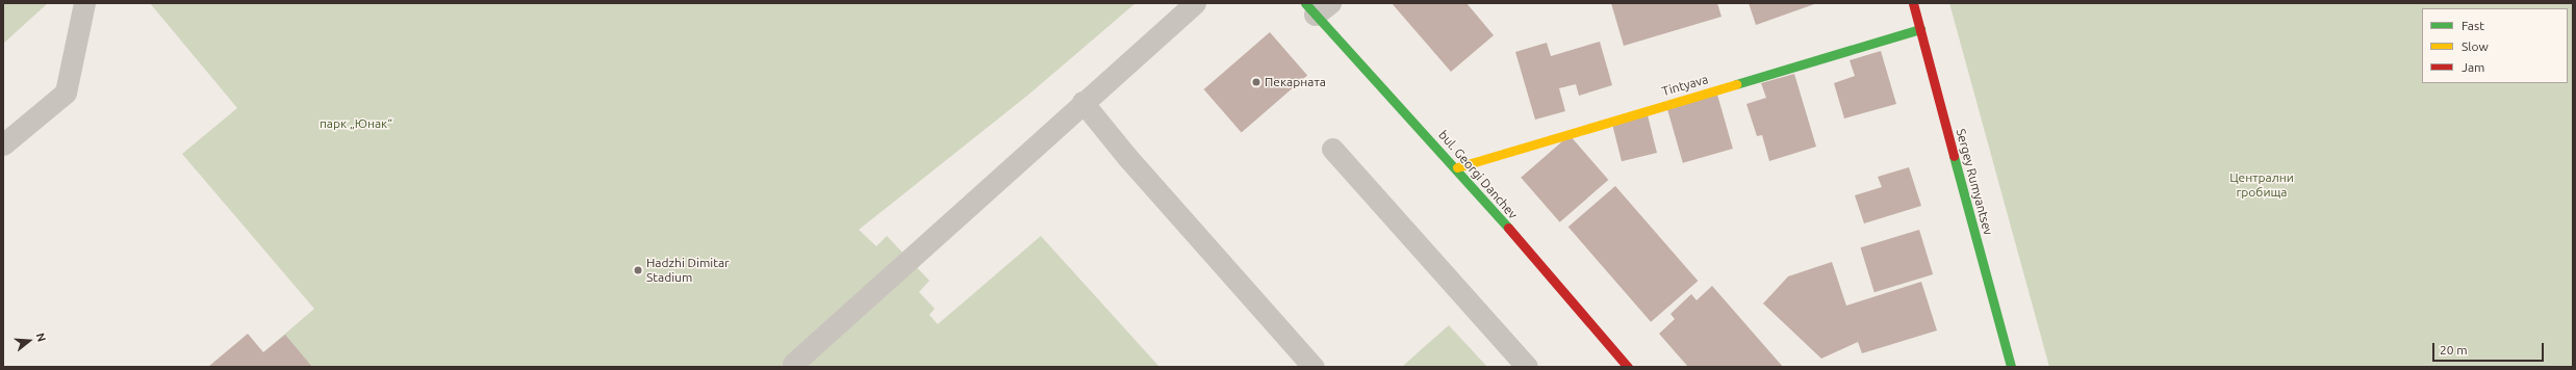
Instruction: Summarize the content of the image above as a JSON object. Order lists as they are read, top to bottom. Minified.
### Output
{"streets":{"street":["Tintyava","bul. Georgi Danchev","Sergey Rumyantsev"]},"crossings":[["Tintyava","bul. Georgi Danchev"],["Tintyava","Sergey Rumyantsev"]],"parks":["парк „Юнак“","Централни гробища"],"places":["Пекарната","Hadzhi Dimitar Stadium"],"legend":["Fast","Slow","Jam"],"scale_bar":"20 m","north":"right"}
